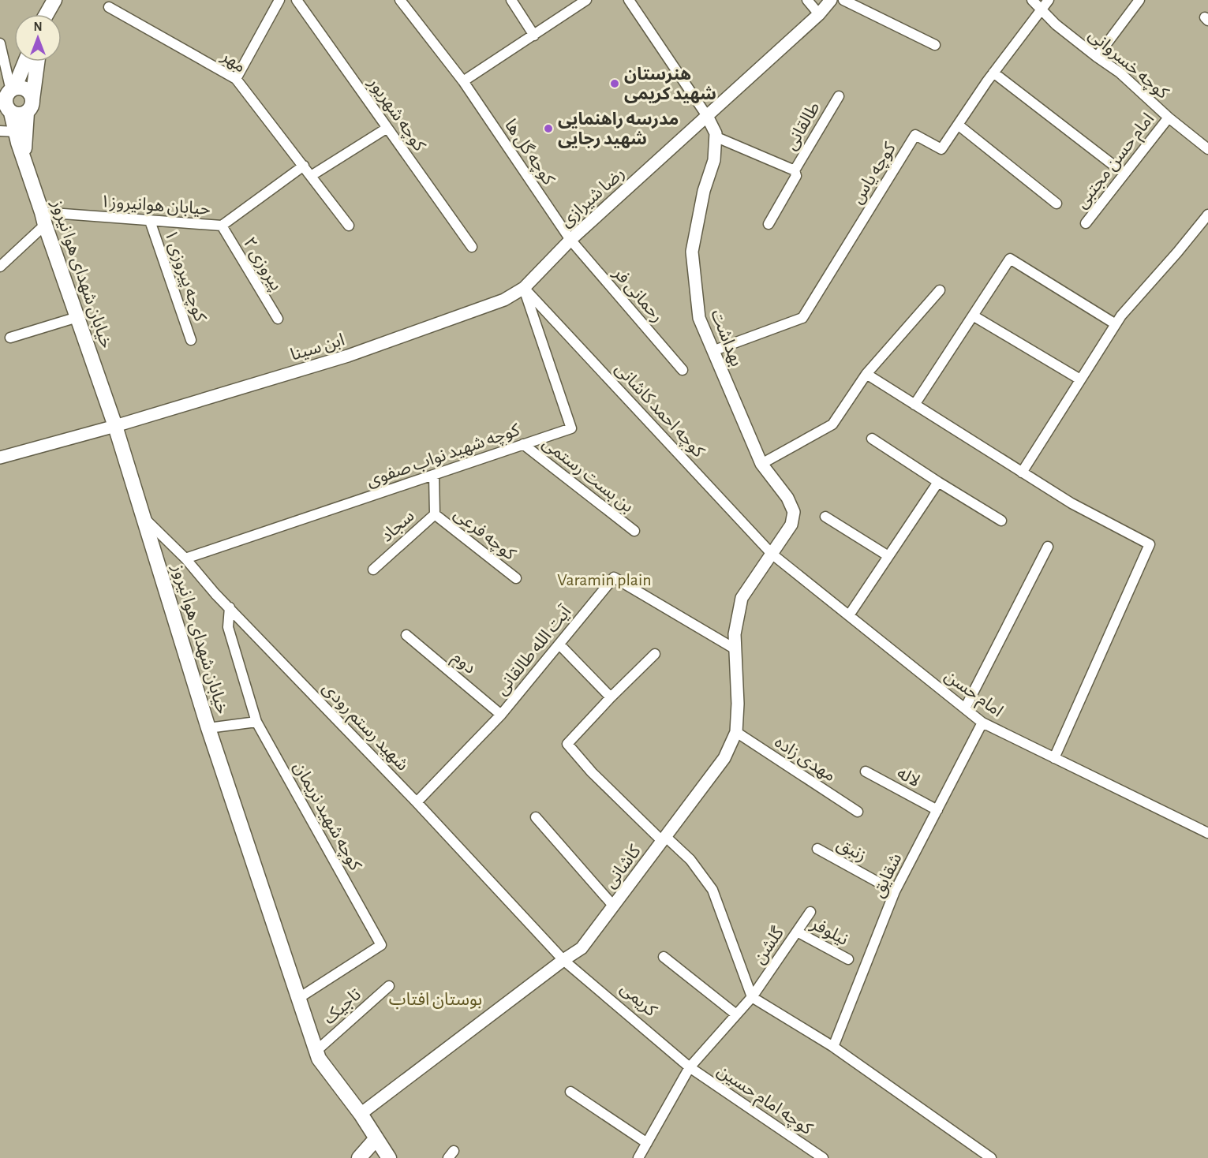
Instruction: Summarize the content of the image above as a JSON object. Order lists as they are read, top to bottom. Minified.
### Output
{"streets":{"main road":["خیابان شهدای هوا نیروز"],"street":["مهر","کوچه خسروانی","کوچه شهریور","طالقانی","کوچه گل ها","امام حسن مجتبی","کوچه یاس","رضا شیرازی","حیابان هوانیروز۱","پیروزی ۲","کوچه پیروزی ۱","رحمانی فر","بهداشت","ابن سینا","کوچه احمد کاشانی","کوچه شهید نواب صفوی","بن بست رستمی","سجاد","کوچه فرعی","آیت الله طالقانی","دوم","امام حسن","شهید رستم رودی","مهدی زاده","لاله","کوچه شهید نریمان","زنبق","کاشانی","شقایق","نیلوفر","گلشن","کریمی","تاجیک","کوچه امام حسین"]},"crossings":[["مهر","حیابان هوانیروز۱"],["کوچه خسروانی","امام حسن مجتبی"],["کوچه خسروانی","کوچه یاس"],["طالقانی","بهداشت"],["کوچه گل ها","رضا شیرازی"],["کوچه گل ها","رحمانی فر"],["کوچه یاس","بهداشت"],["رضا شیرازی","رحمانی فر"],["رضا شیرازی","بهداشت"],["رضا شیرازی","ابن سینا"],["رضا شیرازی","کوچه احمد کاشانی"],["رضا شیرازی","کوچه شهید نواب صفوی"],["حیابان هوانیروز۱","پیروزی ۲"],["حیابان هوانیروز۱","خیابان شهدای هوا نیروز"],["حیابان هوانیروز۱","کوچه پیروزی ۱"],["خیابان شهدای هوا نیروز","ابن سینا"],["خیابان شهدای هوا نیروز","شهید رستم رودی"],["خیابان شهدای هوا نیروز","کوچه شهید نریمان"],["خیابان شهدای هوا نیروز","کاشانی"],["خیابان شهدای هوا نیروز","تاجیک"],["بهداشت","کوچه احمد کاشانی"],["بهداشت","امام حسن"],["بهداشت","کاشانی"],["ابن سینا","کوچه احمد کاشانی"],["ابن سینا","کوچه شهید نواب صفوی"],["کوچه احمد کاشانی","کوچه شهید نواب صفوی"],["کوچه احمد کاشانی","امام حسن"],["کوچه احمد کاشانی","کاشانی"],["کوچه شهید نواب صفوی","بن بست رستمی"],["کوچه شهید نواب صفوی","سجاد"],["کوچه شهید نواب صفوی","شهید رستم رودی"],["سجاد","کوچه فرعی"],["آیت الله طالقانی","دوم"],["آیت الله طالقانی","شهید رستم رودی"],["آیت الله طالقانی","کاشانی"],["امام حسن","کاشانی"],["امام حسن","شقایق"],["شهید رستم رودی","کوچه شهید نریمان"],["شهید رستم رودی","کاشانی"],["شهید رستم رودی","کریمی"],["مهدی زاده","کاشانی"],["لاله","شقایق"],["زنبق","شقایق"],["کاشانی","کریمی"],["نیلوفر","گلشن"],["گلشن","کریمی"],["گلشن","کوچه امام حسین"],["کریمی","کوچه امام حسین"]],"parks":["Varamin plain","بوستان افتاب"],"places":["هنرستان شهید کریمی","مدرسه راهنمایی شهید رجایی"],"north":"top"}
